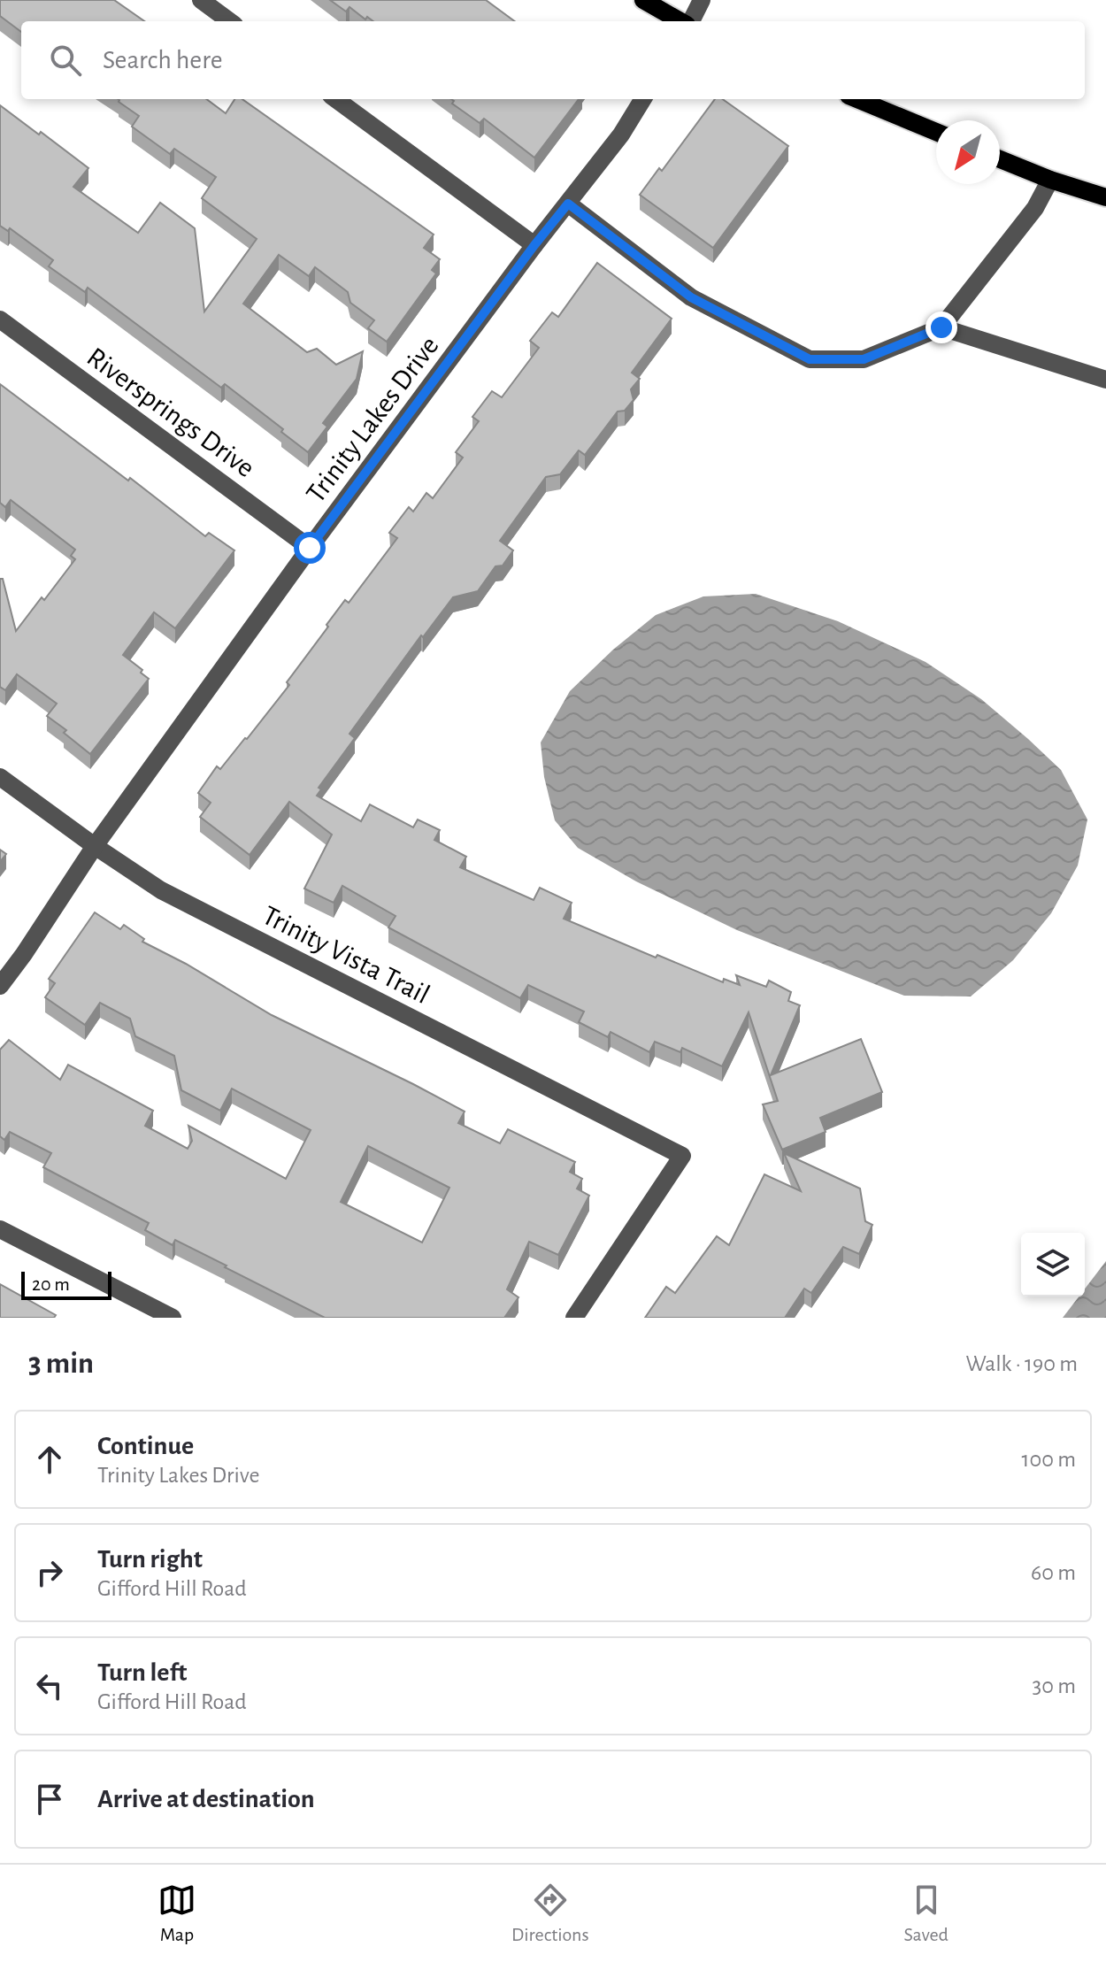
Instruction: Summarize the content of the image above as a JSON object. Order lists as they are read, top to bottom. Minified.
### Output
{"streets":{"street":["Riversprings Drive","Trinity Lakes Drive","Trinity Vista Trail"]},"crossings":[["Riversprings Drive","Trinity Lakes Drive"],["Trinity Lakes Drive","Trinity Vista Trail"]],"scale_bar":"20 m","north":"bottom left","page":{"search":"Search here","scale":"20 m","heading":["3 min","Walk · 190 m"],"list":[["Continue","Trinity Lakes Drive","100 m"],["Turn right","Gifford Hill Road","60 m"],["Turn left","Gifford Hill Road","30 m"],"Arrive at destination"],"nav":["Map","Directions","Saved"]}}
